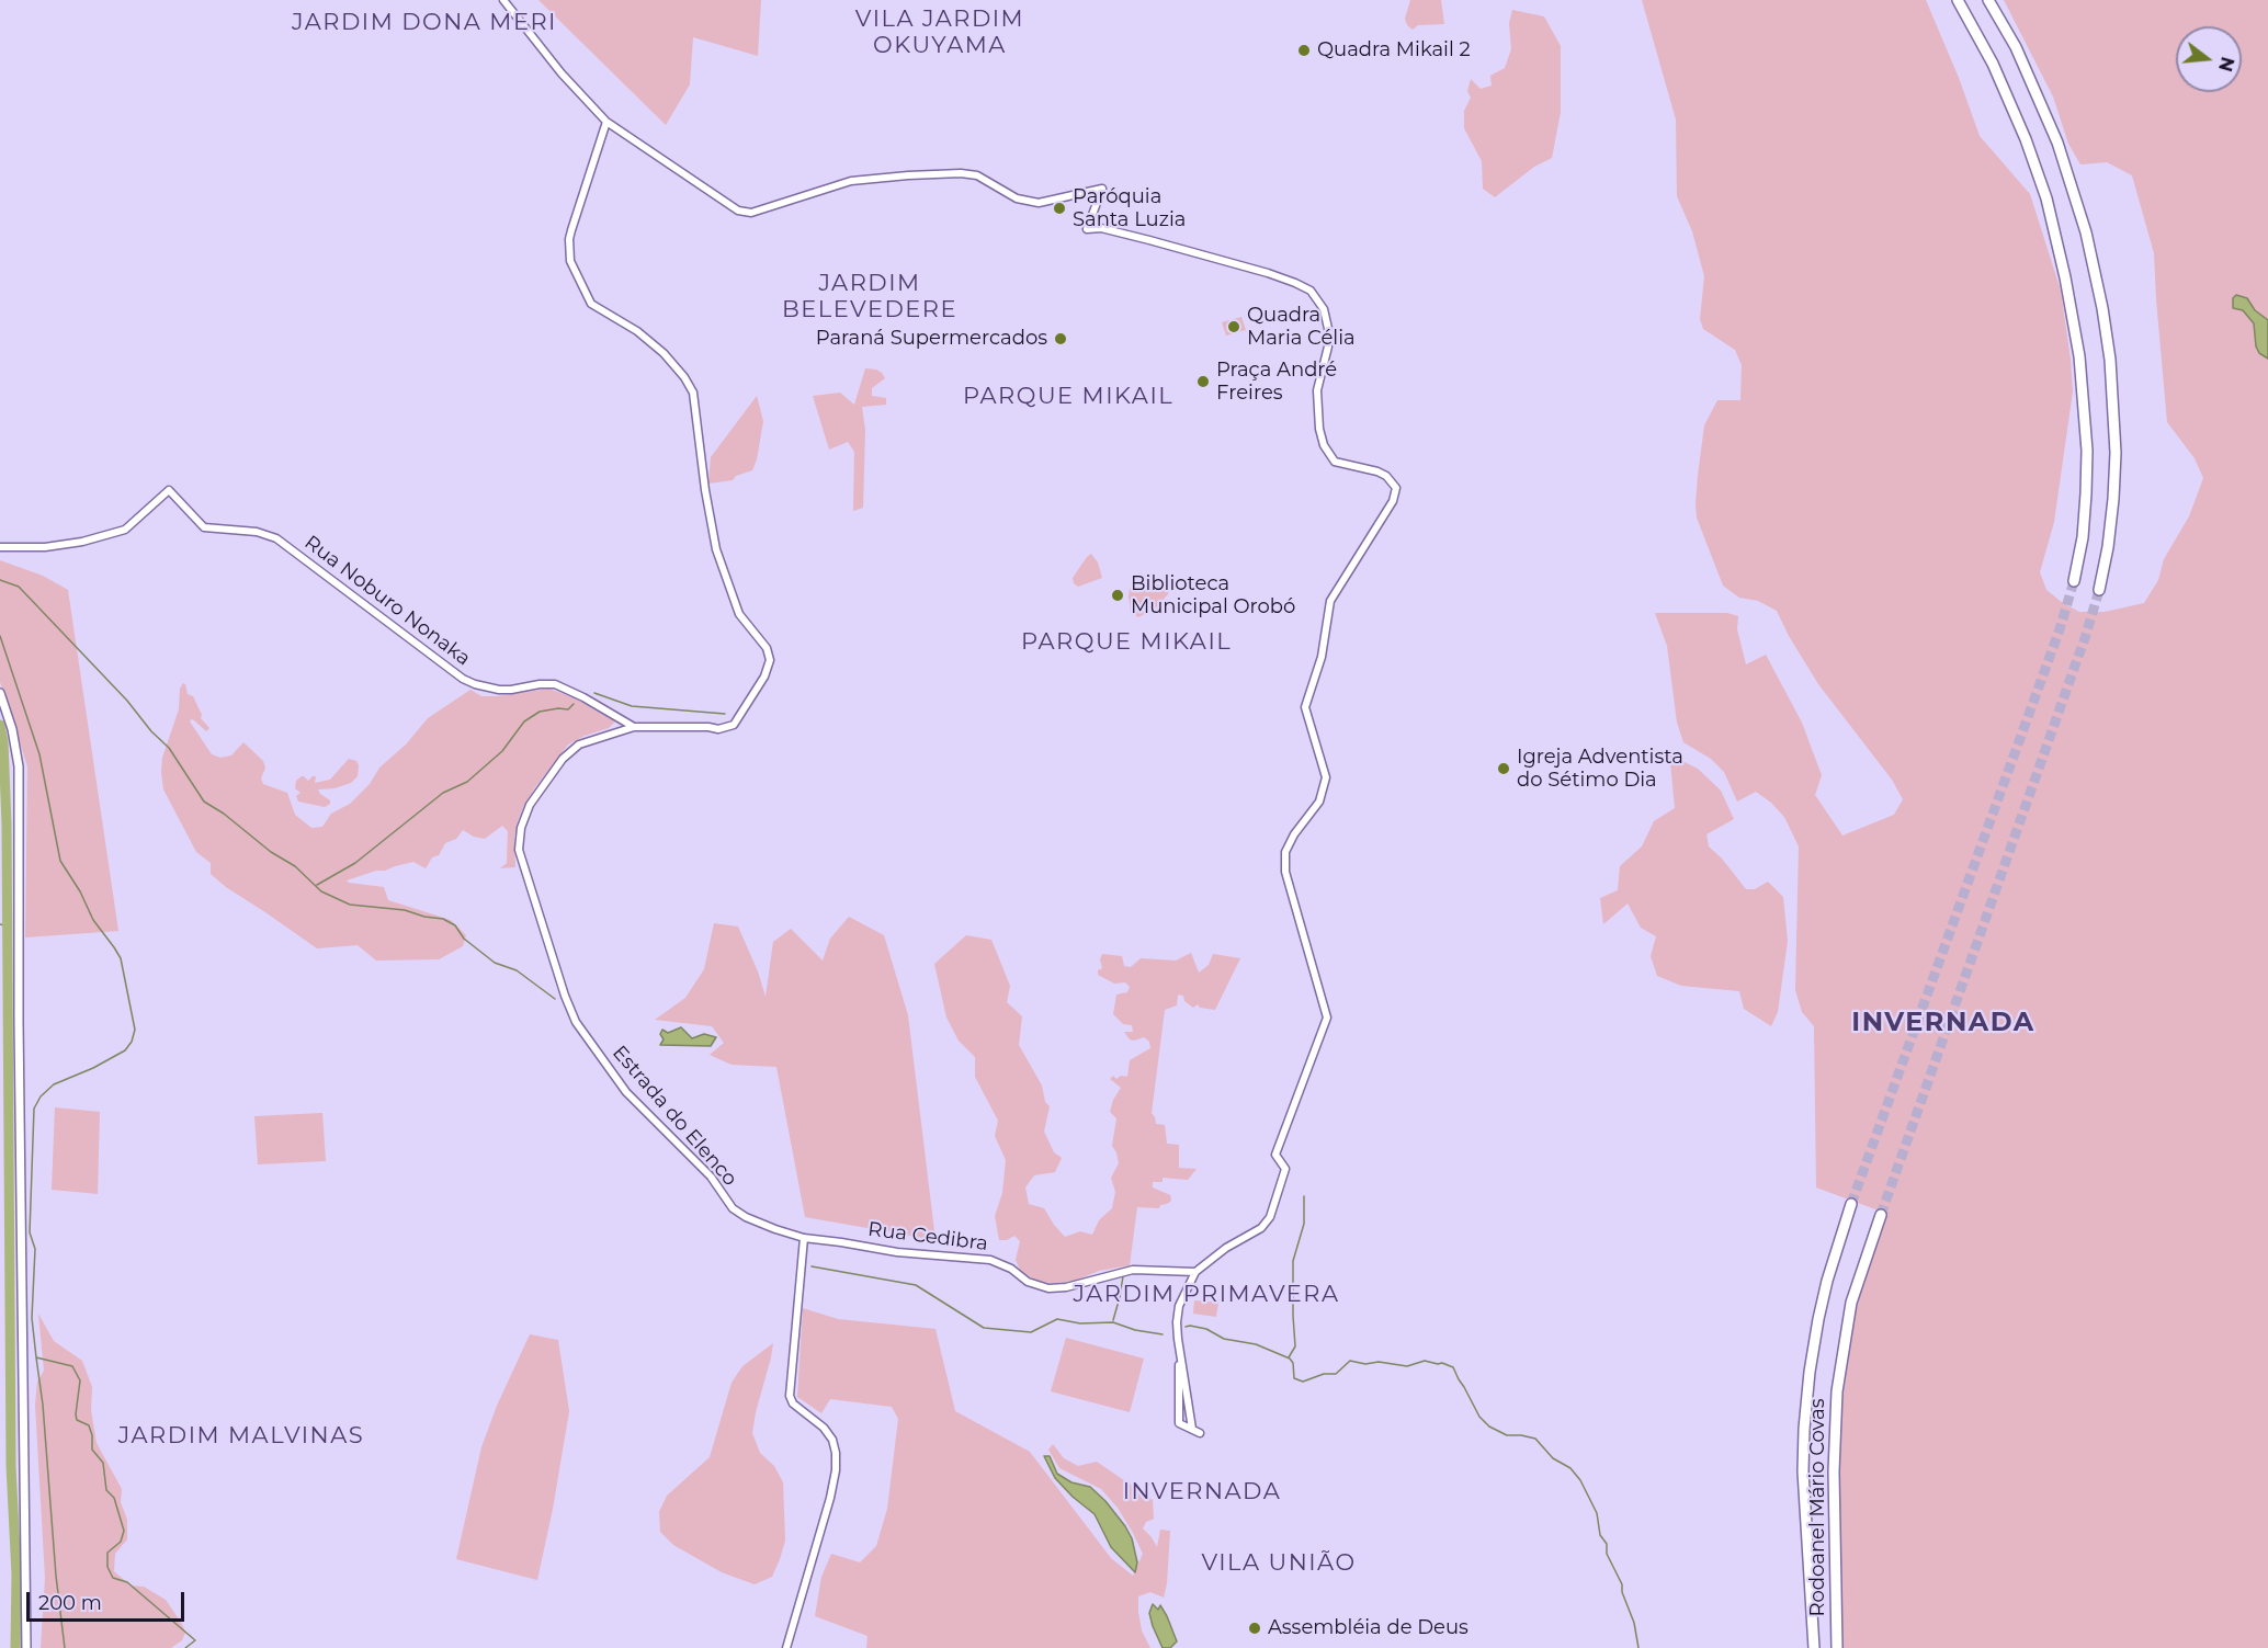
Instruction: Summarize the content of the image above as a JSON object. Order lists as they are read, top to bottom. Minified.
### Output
{"streets":{"highway":["Rodoanel Mário Covas"],"street":["Rua Noburo Nonaka","Estrada do Elenco","Rua Cedibra"]},"crossings":[["Rua Noburo Nonaka","Estrada do Elenco"],["Estrada do Elenco","Rua Cedibra"]],"districts":["VILA JARDIM OKUYAMA","JARDIM DONA MERI","JARDIM BELEVEDERE","PARQUE MIKAIL","PARQUE MIKAIL","INVERNADA","JARDIM PRIMAVERA","JARDIM MALVINAS","INVERNADA","VILA UNIÃO"],"places":["Quadra Mikail 2","Paróquia Santa Luzia","Quadra Maria Célia","Paraná Supermercados","Praça André Freires","Biblioteca Municipal Orobó","Igreja Adventista do Sétimo Dia","Assembléia de Deus"],"scale_bar":"200 m","north":"right"}
